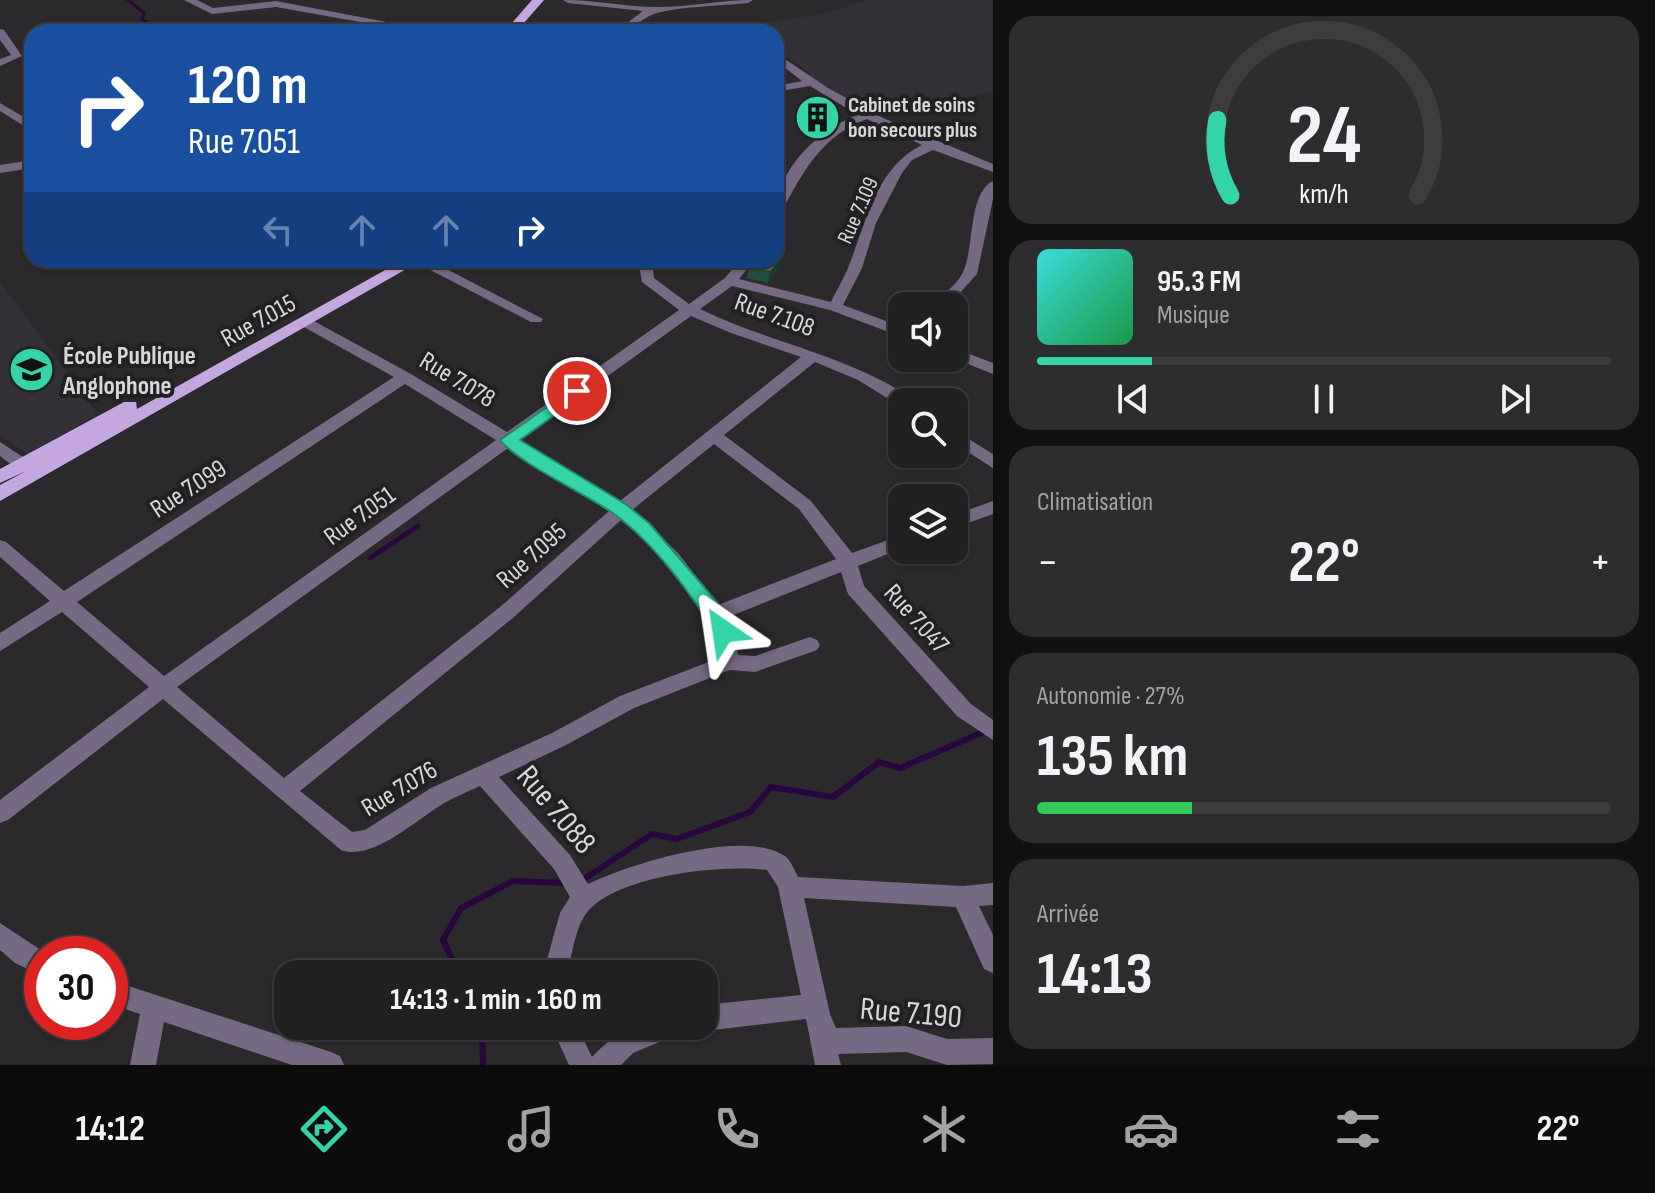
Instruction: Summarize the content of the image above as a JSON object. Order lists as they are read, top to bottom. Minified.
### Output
{"streets":{"main road":["Rue 7.015"],"street":["Rue 7.109","Rue 7.108","Rue 7.078","Rue 7.099","Rue 7.051","Rue 7.095","Rue 7.047","Rue 7.076","Rue 7.088","Rue 7.190"]},"crossings":[["Rue 7.108","Rue 7.051"],["Rue 7.108","Rue 7.095"],["Rue 7.015","Rue 7.078"],["Rue 7.078","Rue 7.099"],["Rue 7.078","Rue 7.051"],["Rue 7.078","Rue 7.095"],["Rue 7.078","Rue 7.076"],["Rue 7.099","Rue 7.076"],["Rue 7.051","Rue 7.076"],["Rue 7.095","Rue 7.047"],["Rue 7.095","Rue 7.076"],["Rue 7.076","Rue 7.088"]],"places":{"building":["Cabinet de soins bon secours plus"],"school or university":["École Publique Anglophone"]},"page":{"turn":["120 m","Rue 7.051"],"song":["95.3 FM","Musique"],"tile":["Climatisation",["Autonomie · 27%","135 km"],["Arrivée","14:13"]],"heat":["−","22°","+"],"limit":"30","trip":"14:13 · 1 min · 160 m","tabs":["14:12","22°"],"gauge":["24","km/h"]}}
